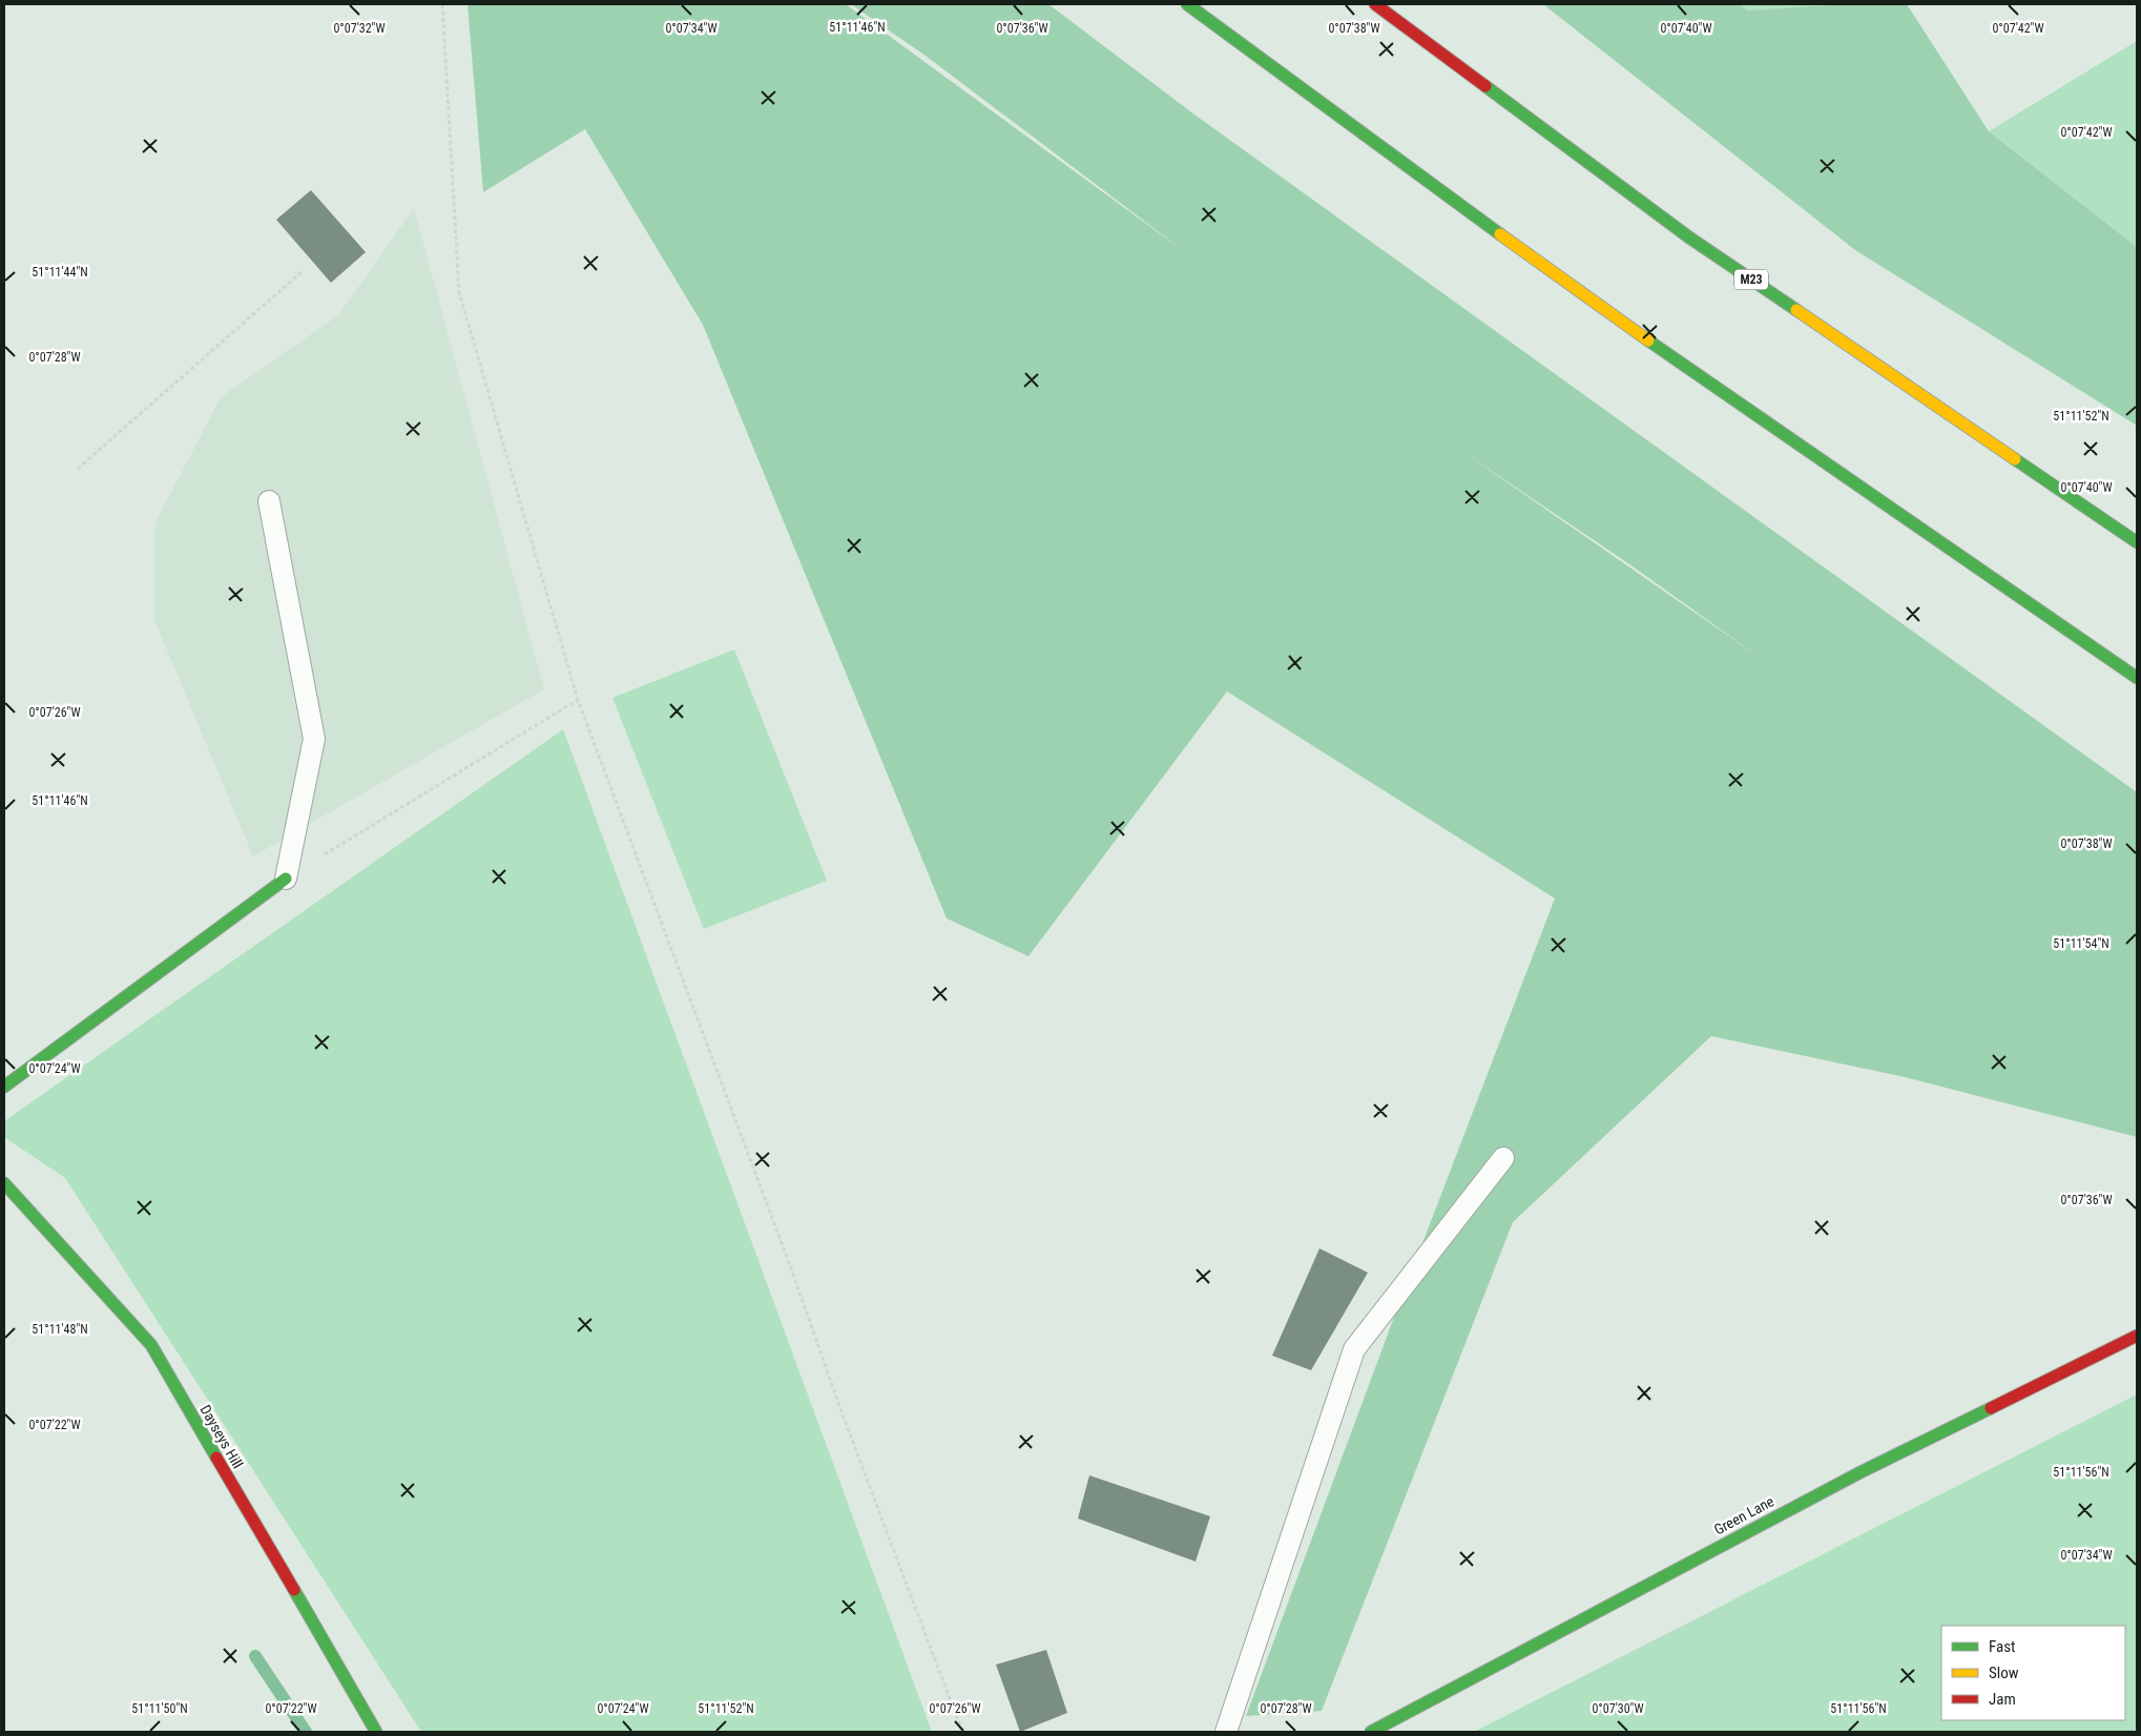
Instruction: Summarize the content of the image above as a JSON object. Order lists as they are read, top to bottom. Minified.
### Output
{"streets":{"main road":["M23","Dayseys Hill","Green Lane"]},"legend":["Fast","Slow","Jam"],"coordinates":["51°11'46\"N","0°07'34\"W","0°07'36\"W","0°07'38\"W","0°07'32\"W","0°07'40\"W","0°07'42\"W","51°11'44\"N","0°07'28\"W","51°11'52\"N","0°07'26\"W","51°11'54\"N","0°07'24\"W","51°11'48\"N","0°07'22\"W","51°11'56\"N","0°07'30\"W","51°11'50\"N"]}
